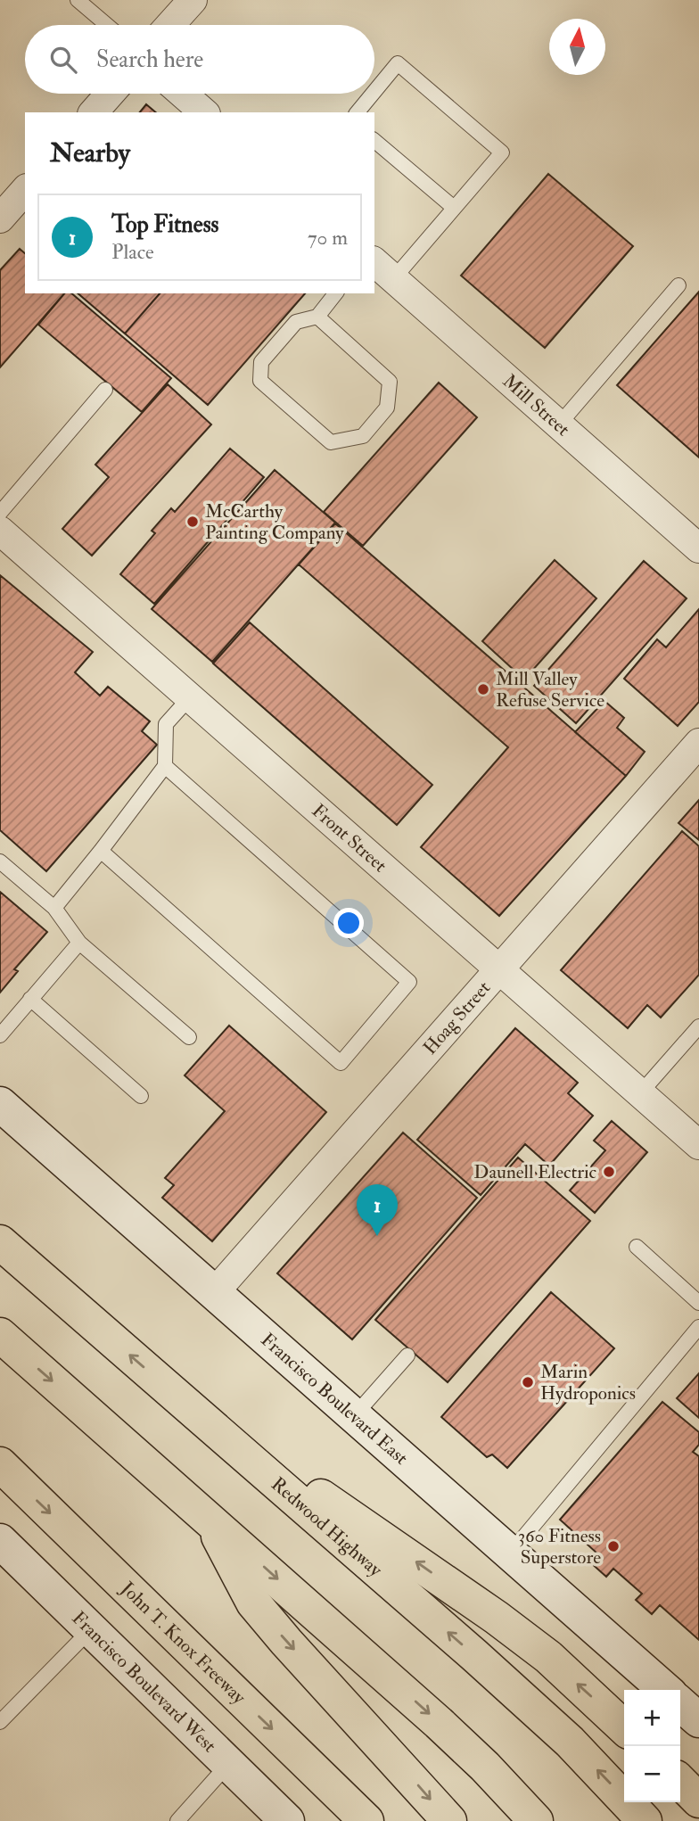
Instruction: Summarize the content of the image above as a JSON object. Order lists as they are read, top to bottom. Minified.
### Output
{"streets":{"highway":["Redwood Highway","John T. Knox Freeway"],"street":["Mill Street","Front Street","Hoag Street","Francisco Boulevard East","Francisco Boulevard West"]},"crossings":[["Front Street","Hoag Street"],["Hoag Street","Francisco Boulevard East"]],"places":["McCarthy Painting Company","Mill Valley Refuse Service","Daunell Electric","Marin Hydroponics","360 Fitness Superstore"],"north":"top","page":{"search":"Search here","heading":"Nearby","list":[{"mark":"1","name":"Top Fitness","note":"Place","value":"70 m"}],"pins":"1","map_buttons":["+","−"]}}
